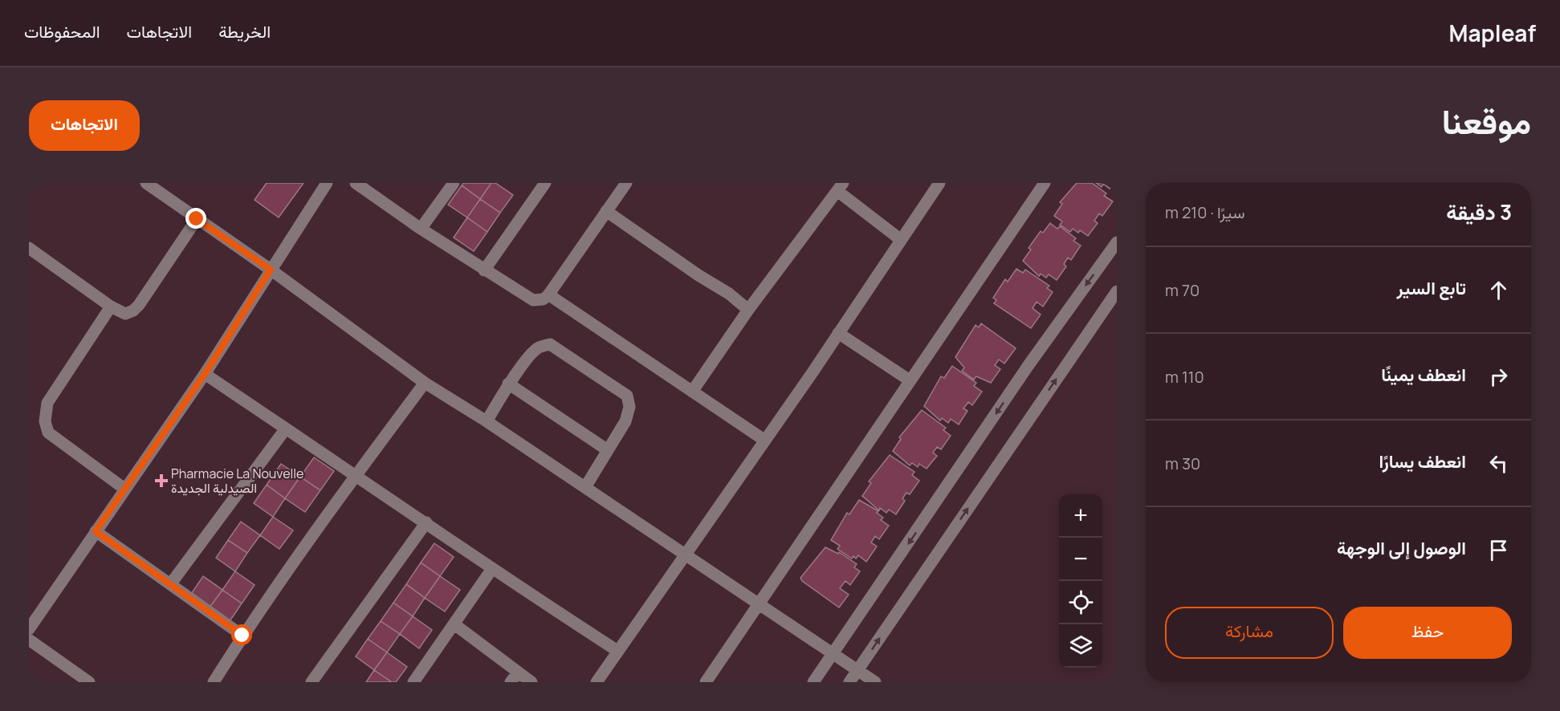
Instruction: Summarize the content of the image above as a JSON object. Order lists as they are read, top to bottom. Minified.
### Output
{"places":{"health":["Pharmacie La Nouvelle الصيدلية الجديدة"]},"page":{"header":"Mapleaf","nav":["الخريطة","الاتجاهات","المحفوظات"],"title":"موقعنا","buttons":["الاتجاهات",["حفظ","مشاركة"]],"heading":["3 دقيقة","سيرًا · 210 m"],"list":[["تابع السير","70 m"],["انعطف يمينًا","110 m"],["انعطف يسارًا","30 m"],"الوصول إلى الوجهة"],"map_buttons":["+","−"]}}
